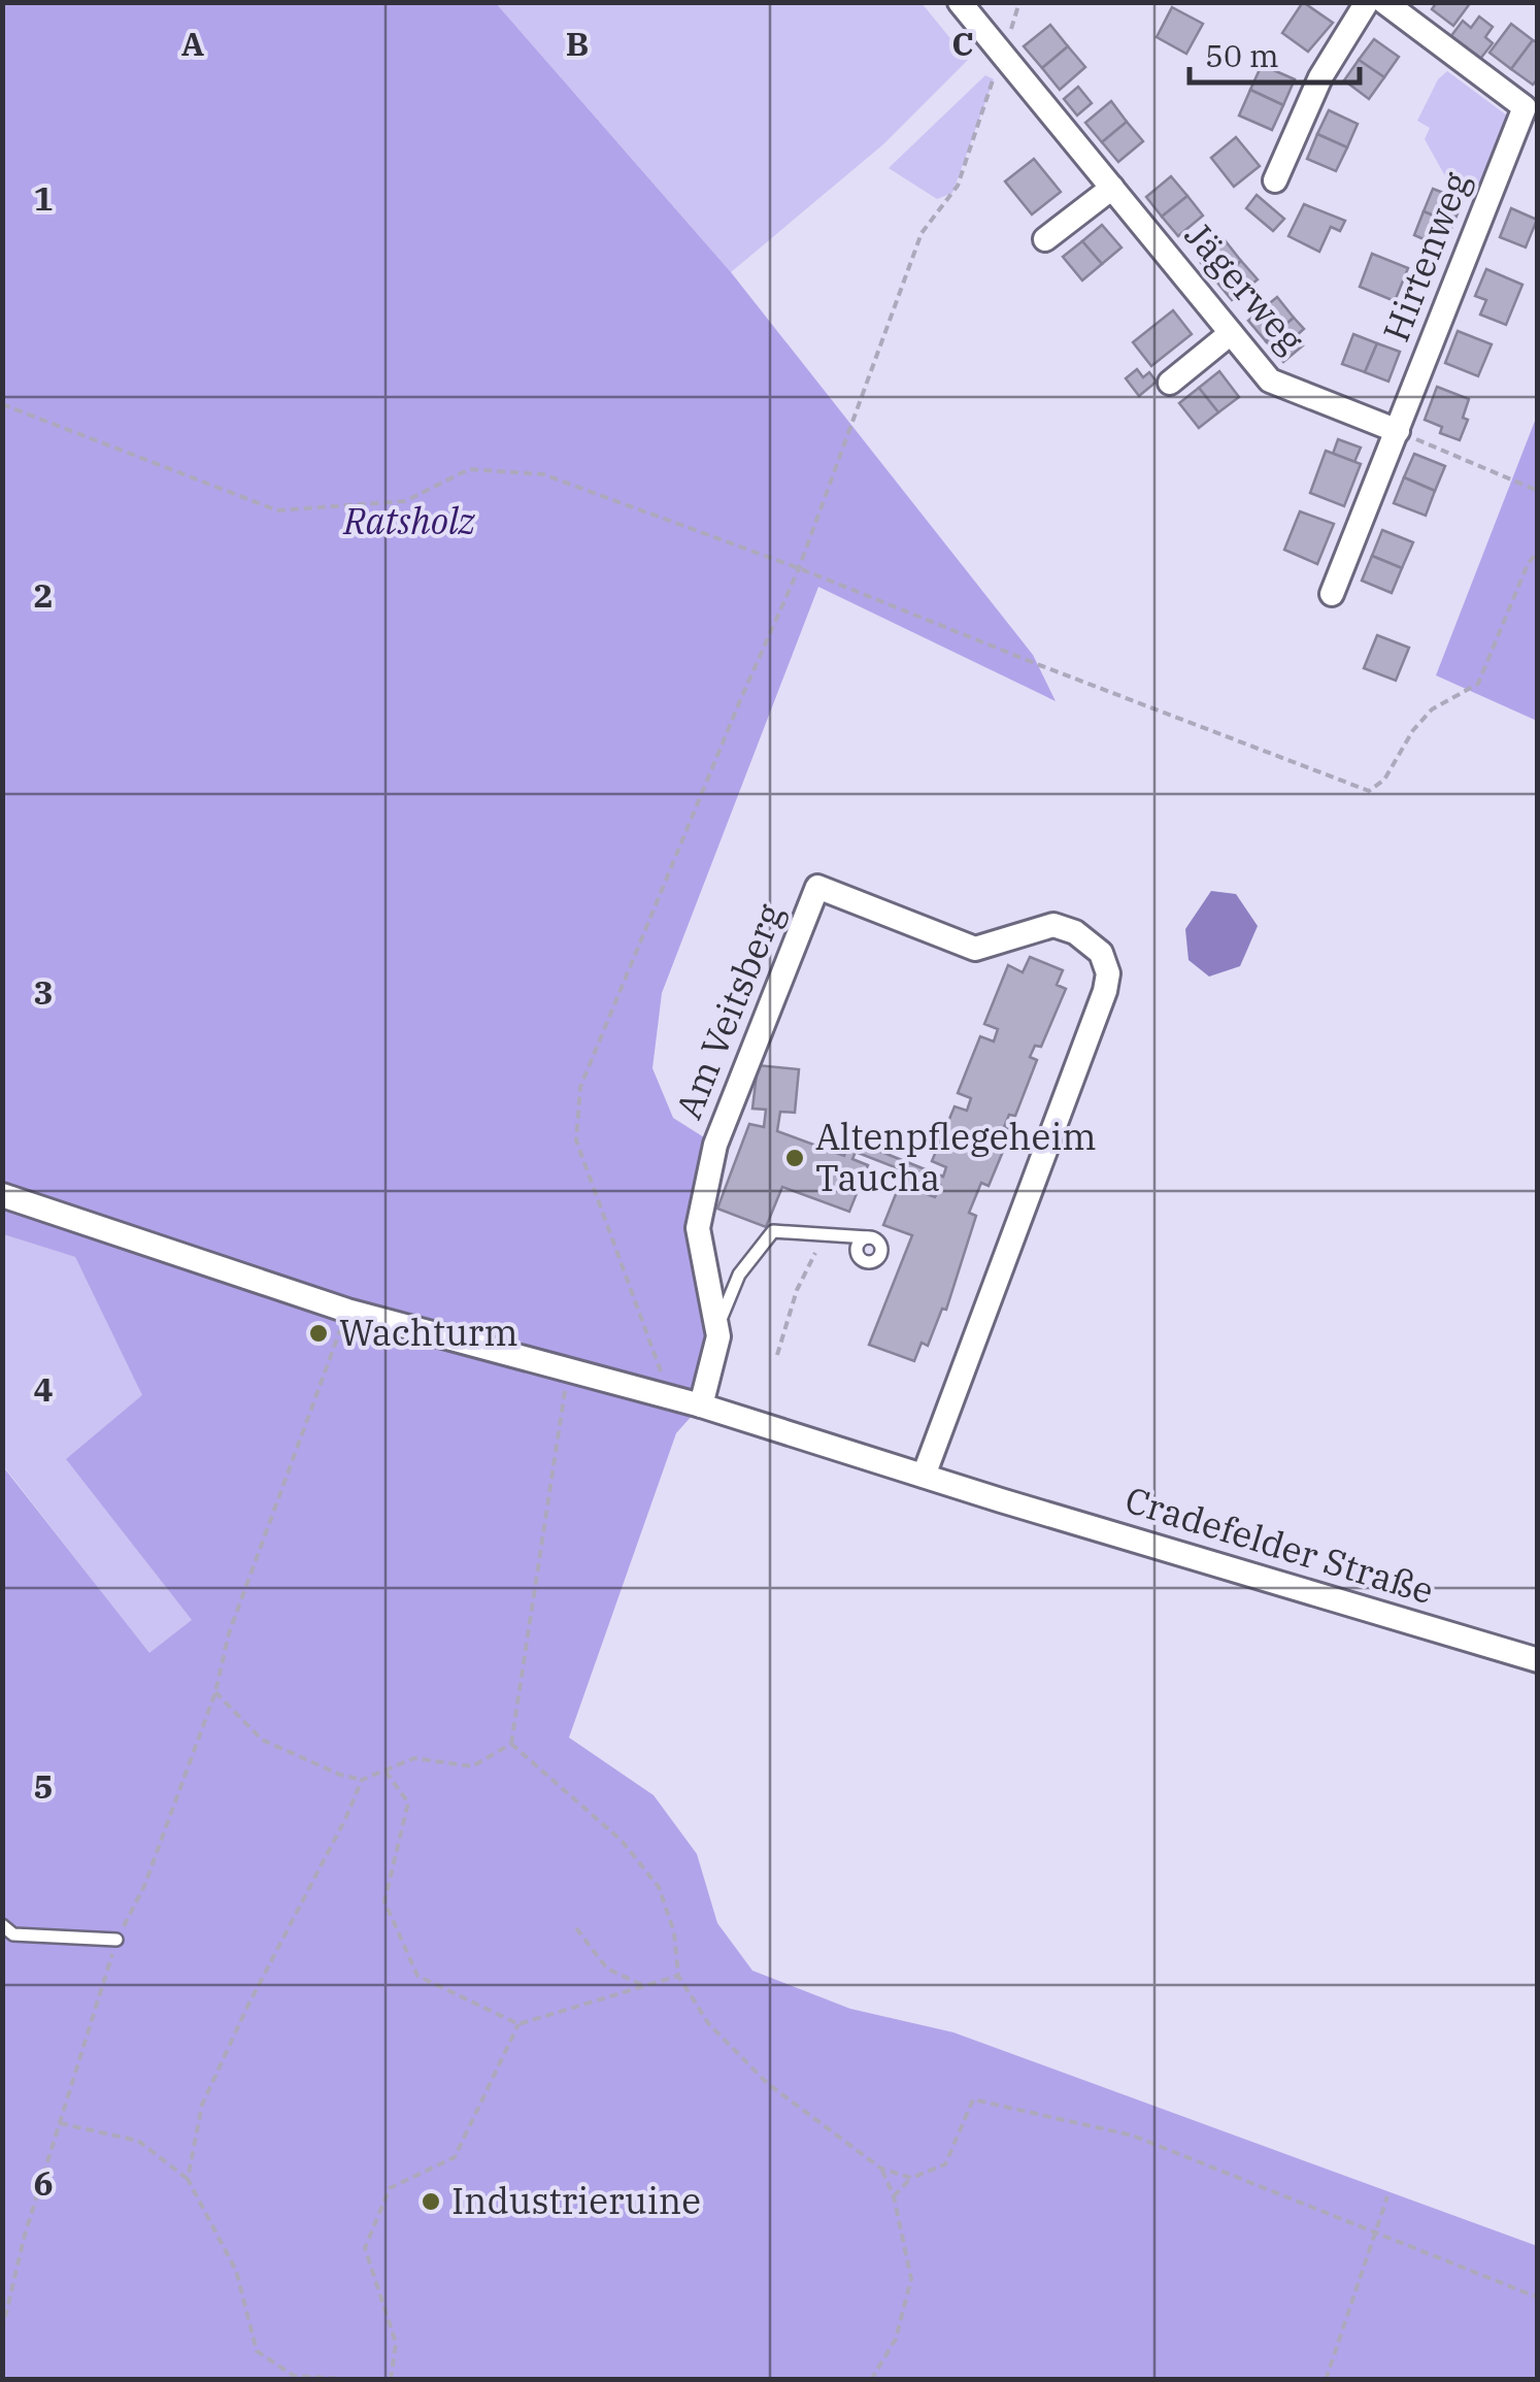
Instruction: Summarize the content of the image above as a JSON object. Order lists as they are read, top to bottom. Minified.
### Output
{"streets":{"street":["Hirtenweg","Jägerweg","Am Veitsberg","Cradefelder Straße"]},"crossings":[["Hirtenweg","Jägerweg"],["Am Veitsberg","Cradefelder Straße"]],"parks":["Ratsholz"],"places":["Altenpflegeheim Taucha","Wachturm","Industrieruine"],"scale_bar":"50 m","grid":{"columns":["A","B","C"],"rows":["1","2","3","4","5","6"]}}
